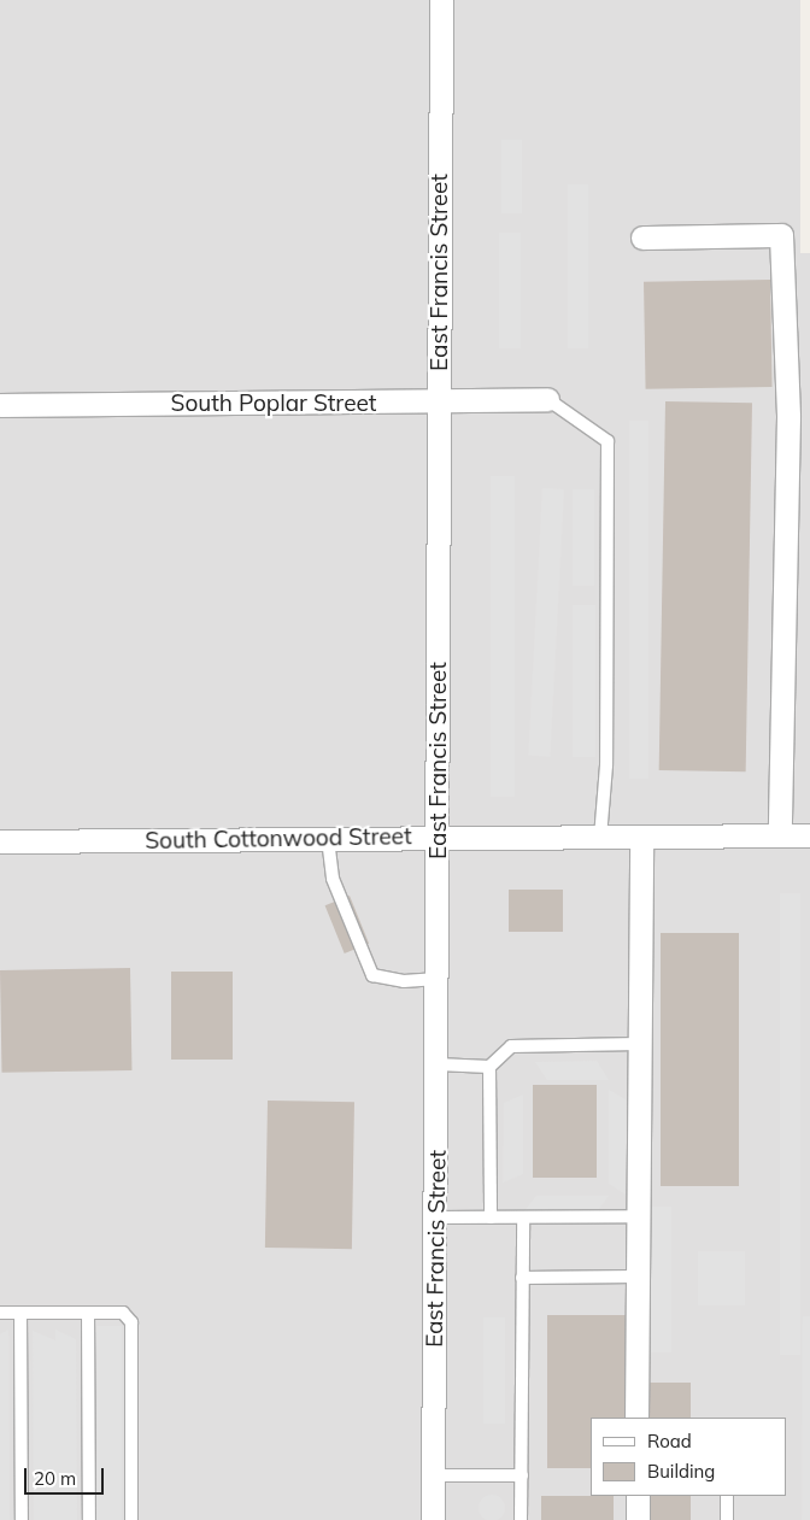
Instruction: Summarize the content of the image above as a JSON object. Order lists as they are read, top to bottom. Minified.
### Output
{"streets":{"street":["East Francis Street","South Poplar Street","South Cottonwood Street"]},"crossings":[["East Francis Street","South Poplar Street"],["East Francis Street","South Cottonwood Street"]],"legend":["Road","Building"],"scale_bar":"20 m"}
